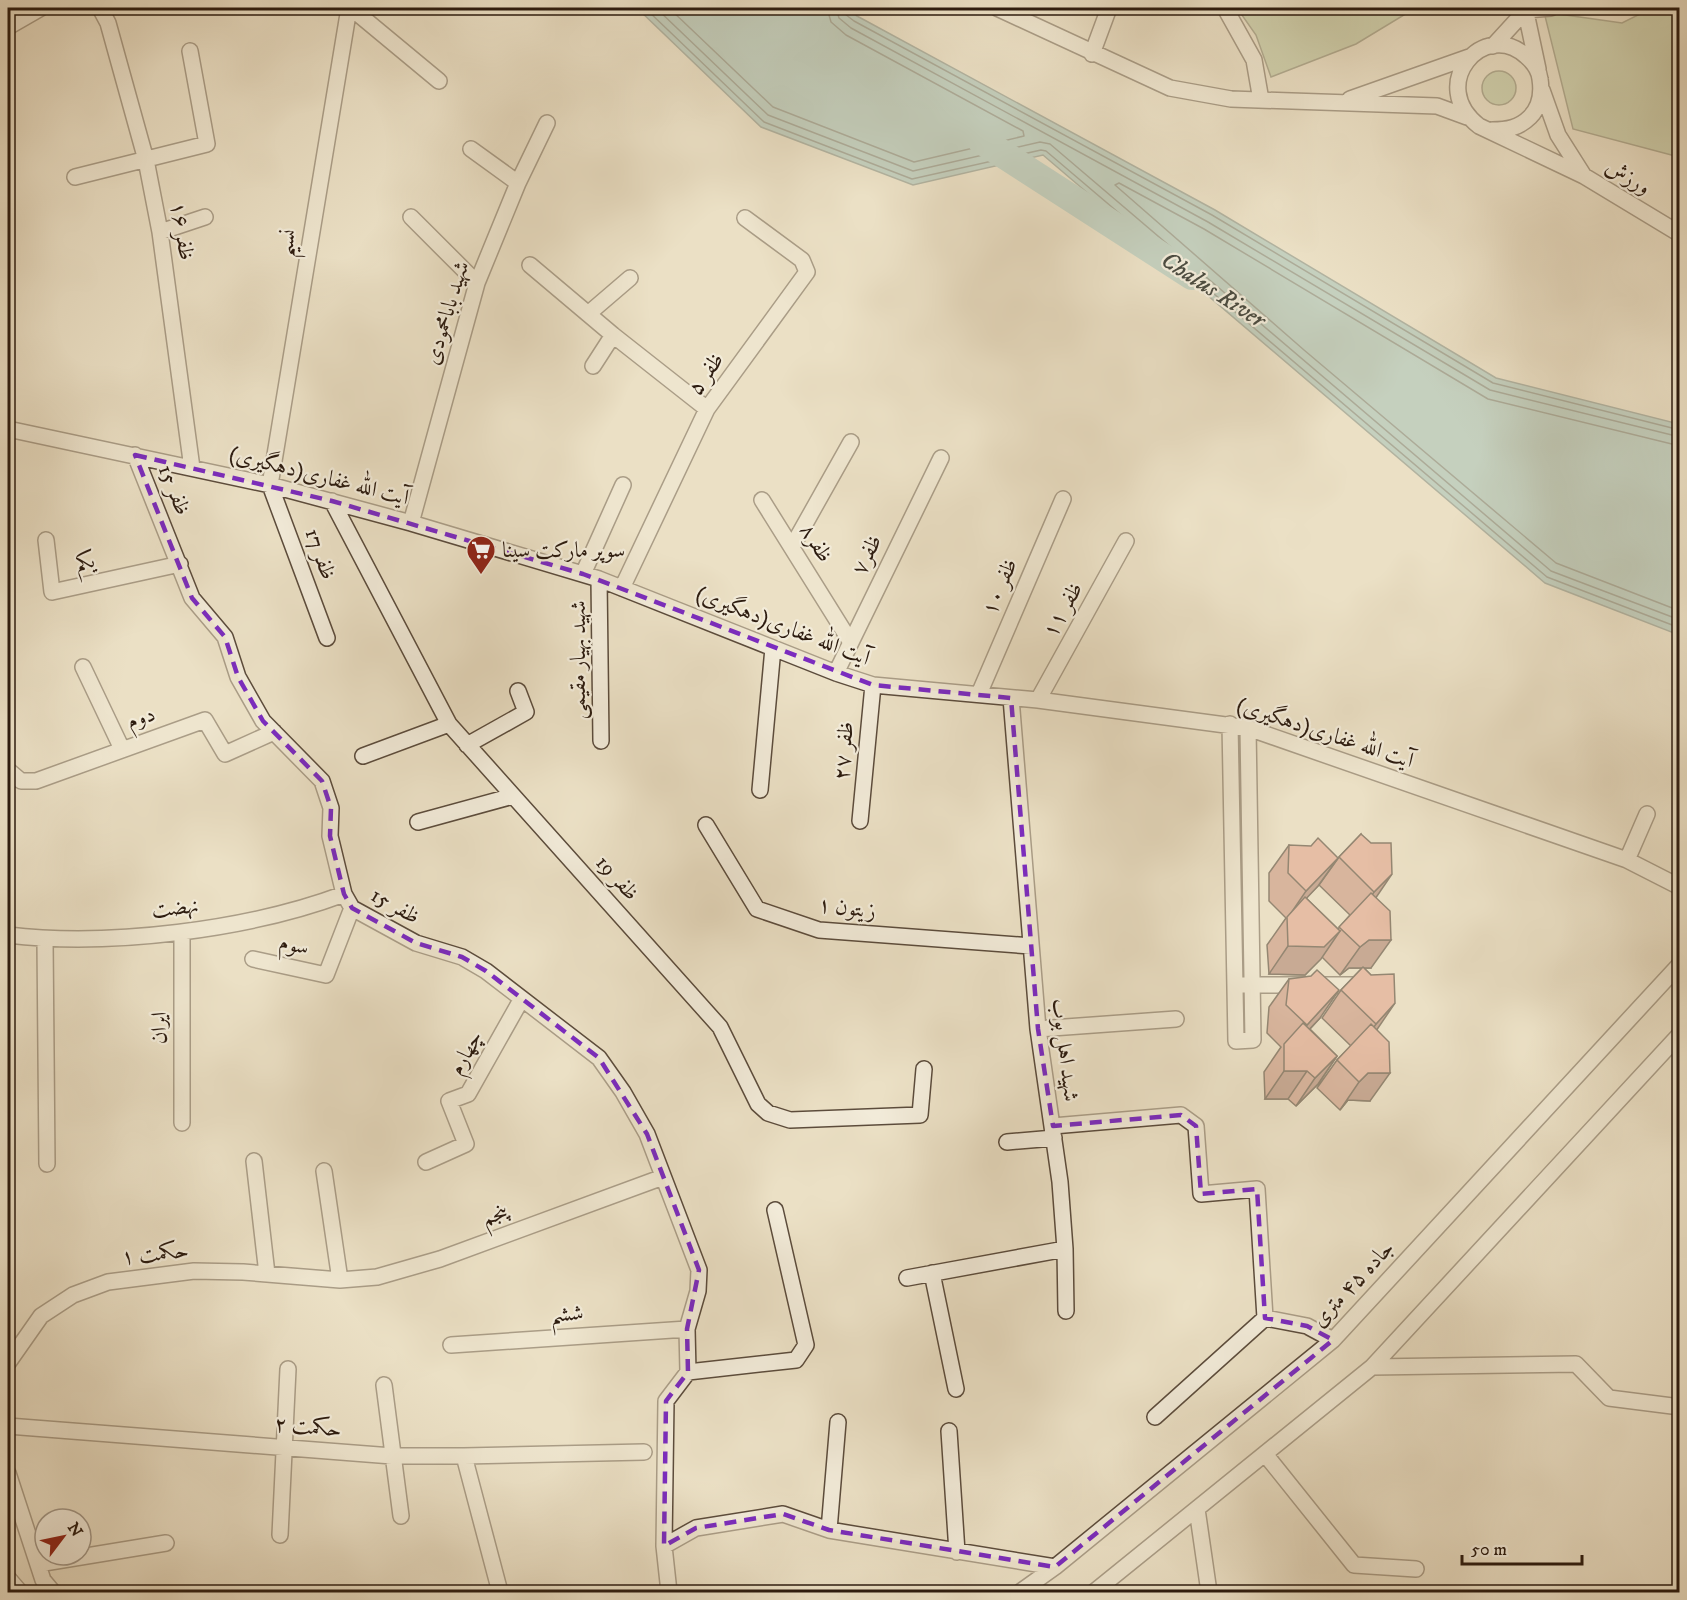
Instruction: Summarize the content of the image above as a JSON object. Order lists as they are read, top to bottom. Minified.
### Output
{"streets":{"street":["ورزش","ظفر ۱۶","نسیم","شهید بابامحمودی","ظفر ۵","آیت الله غفاری(دهگیری)","ظفر 15","ظفر۸","ظفر 17","ظفر۷","یکم","ظفر ۱۰","ظفر ۱۱","شهید بهیار مقیمی","دوم","ظفر ۲۷","ظفر 19","نهضت","زیتون ۱","سوم","ایران","شهید اهل بوب","چهارم","پنجم","حکمت ۱","جاده ۴۵ متری","ششم","حکمت ۲"]},"crossings":[["ظفر ۱۶","آیت الله غفاری(دهگیری)"],["نسیم","آیت الله غفاری(دهگیری)"],["نسیم","ظفر 17"],["شهید بابامحمودی","آیت الله غفاری(دهگیری)"],["ظفر ۵","آیت الله غفاری(دهگیری)"],["آیت الله غفاری(دهگیری)","ظفر 15"],["آیت الله غفاری(دهگیری)","ظفر 17"],["آیت الله غفاری(دهگیری)","ظفر۷"],["آیت الله غفاری(دهگیری)","ظفر ۱۰"],["آیت الله غفاری(دهگیری)","ظفر ۱۱"],["آیت الله غفاری(دهگیری)","شهید بهیار مقیمی"],["آیت الله غفاری(دهگیری)","ظفر ۲۷"],["آیت الله غفاری(دهگیری)","ظفر 19"],["آیت الله غفاری(دهگیری)","شهید اهل بوب"],["ظفر 15","یکم"],["ظفر 15","دوم"],["ظفر 15","نهضت"],["ظفر 15","سوم"],["ظفر 15","چهارم"],["ظفر 15","پنجم"],["ظفر 15","ششم"],["ظفر۸","ظفر۷"],["نهضت","ایران"],["زیتون ۱","شهید اهل بوب"],["پنجم","حکمت ۱"]],"water":["Chalus River"],"places":{"supermarket":["سوپر مارکت سینا"]},"scale_bar":"50 m","north":"top right"}
